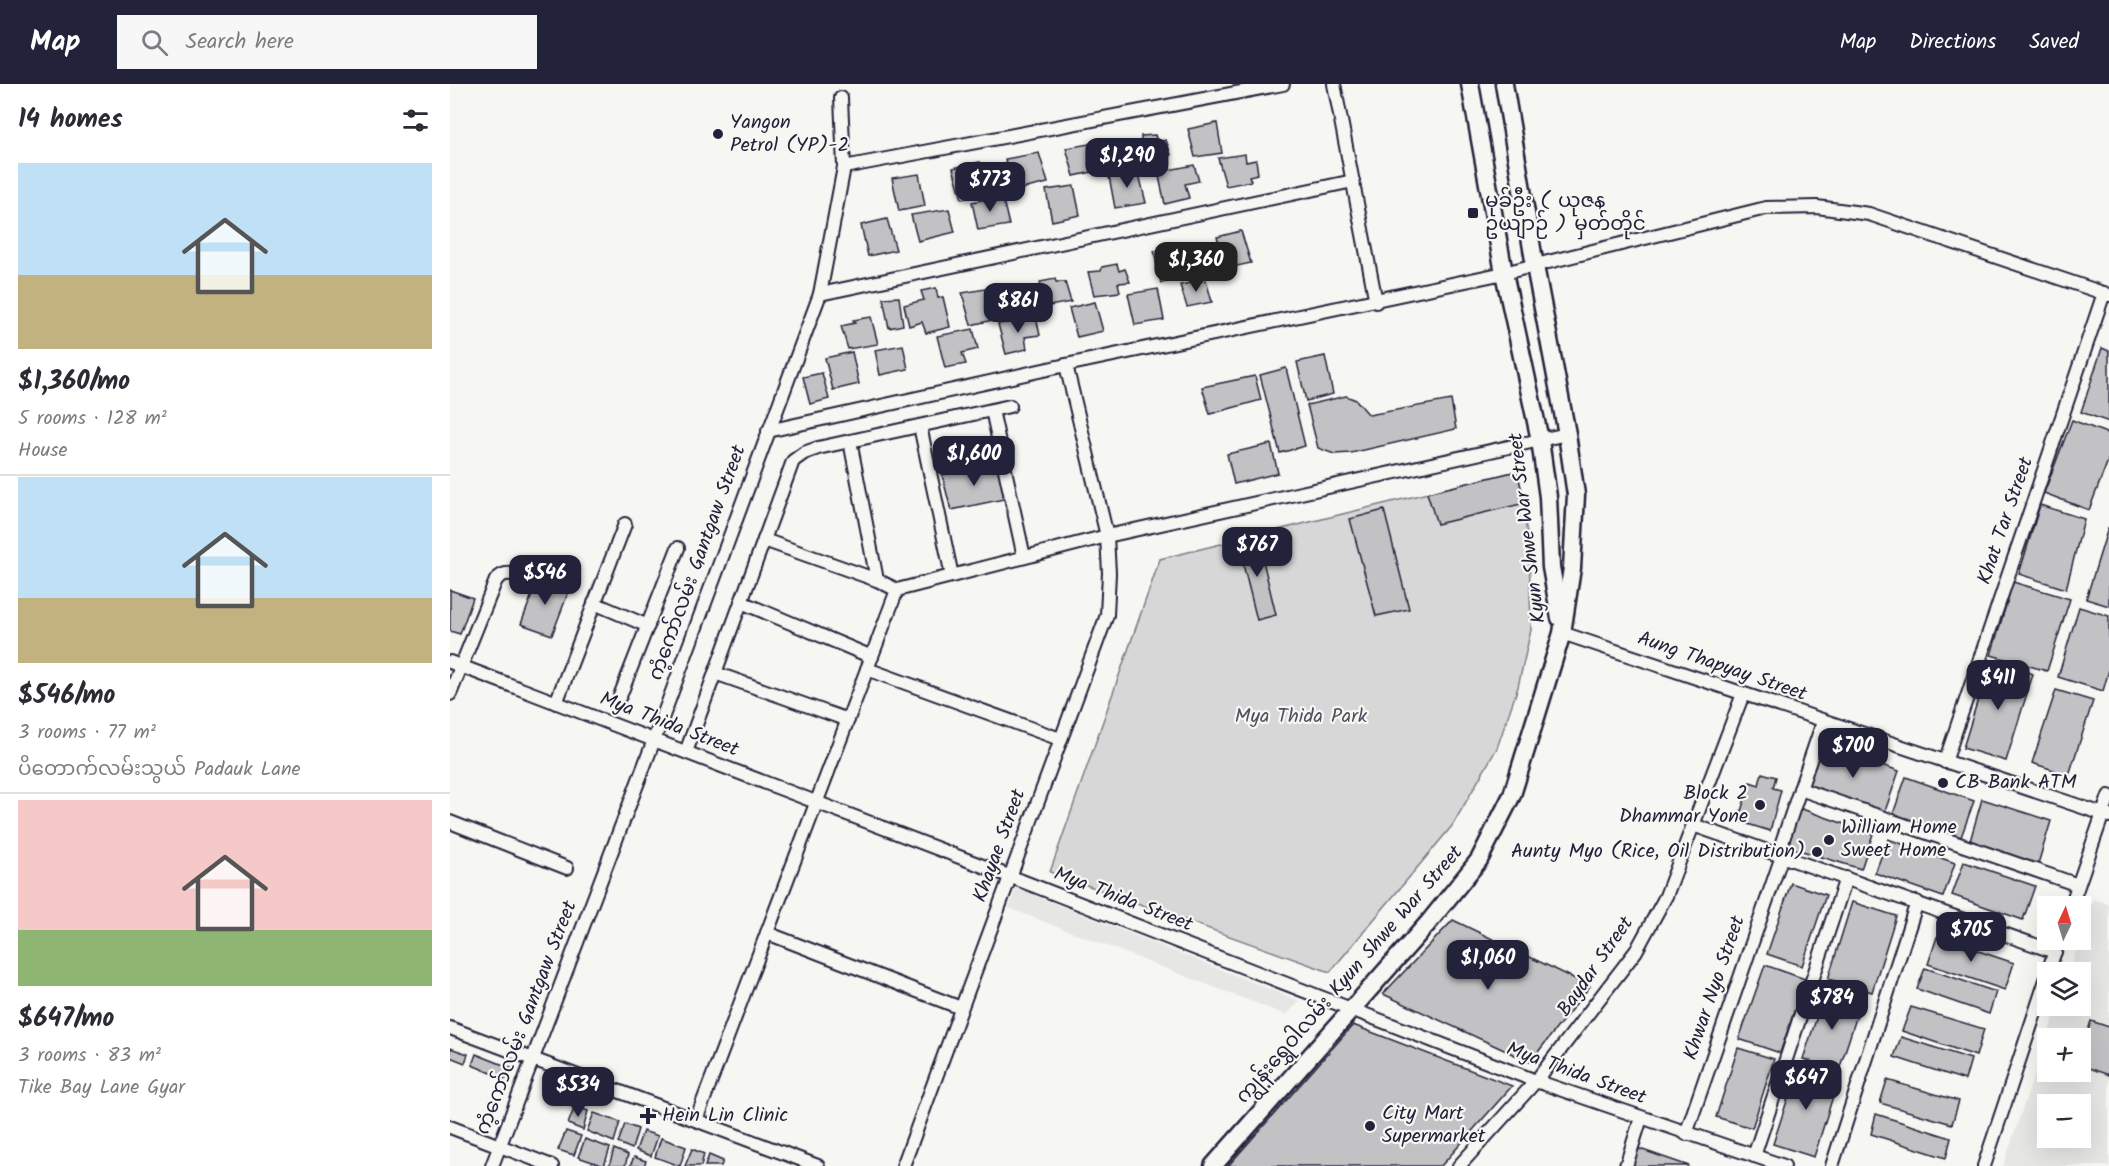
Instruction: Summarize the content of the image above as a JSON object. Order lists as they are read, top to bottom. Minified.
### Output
{"streets":{"street":["Khat Tar Street","Kyun Shwe War Street","ကံ့ကော်လမ်း Gantgaw Street","Aung Thapyay Street","Mya Thida Street","Khayae Street","Baydar Street","ကျွန်းရွှေဝါလမ်း Kyun Shwe War Street","Khwar Nyo Street"]},"crossings":[["Khat Tar Street","Aung Thapyay Street"],["Kyun Shwe War Street","Aung Thapyay Street"],["Kyun Shwe War Street","ကျွန်းရွှေဝါလမ်း Kyun Shwe War Street"],["ကံ့ကော်လမ်း Gantgaw Street","Mya Thida Street"],["Aung Thapyay Street","Baydar Street"],["Aung Thapyay Street","ကျွန်းရွှေဝါလမ်း Kyun Shwe War Street"],["Aung Thapyay Street","Khwar Nyo Street"],["Mya Thida Street","Khayae Street"],["Mya Thida Street","Baydar Street"],["Mya Thida Street","ကျွန်းရွှေဝါလမ်း Kyun Shwe War Street"],["Mya Thida Street","Khwar Nyo Street"]],"parks":["Mya Thida Park"],"places":{"other":["Yangon Petrol (YP)-2","CB Bank ATM","Block 2 Dhammar Yone","William Home Sweet Home","Aunty Myo (Rice, Oil Distribution)","City Mart Supermarket"],"transit":["မုခ်ဦး ( ယုဇန ဥယျာဉ် ) မှတ်တိုင်"],"health":["Hein Lin Clinic"]},"north":"top","page":{"header":"Map","search":"Search here","nav":["Map","Directions","Saved"],"heading":"14 homes","price":["$1,290","$773","$1,360","$861","$1,600","$767","$546","$411","$700","$705","$1,060","$784","$647","$534"],"list":[{"name":"$1,360/mo","note":"5 rooms · 128 m² · House"},{"name":"$546/mo","note":"3 rooms · 77 m² · ပိတောက်လမ်းသွယ် Padauk Lane"},{"name":"$647/mo","note":"3 rooms · 83 m² · Tike Bay Lane Gyar"}],"map_buttons":["+","−"]}}
